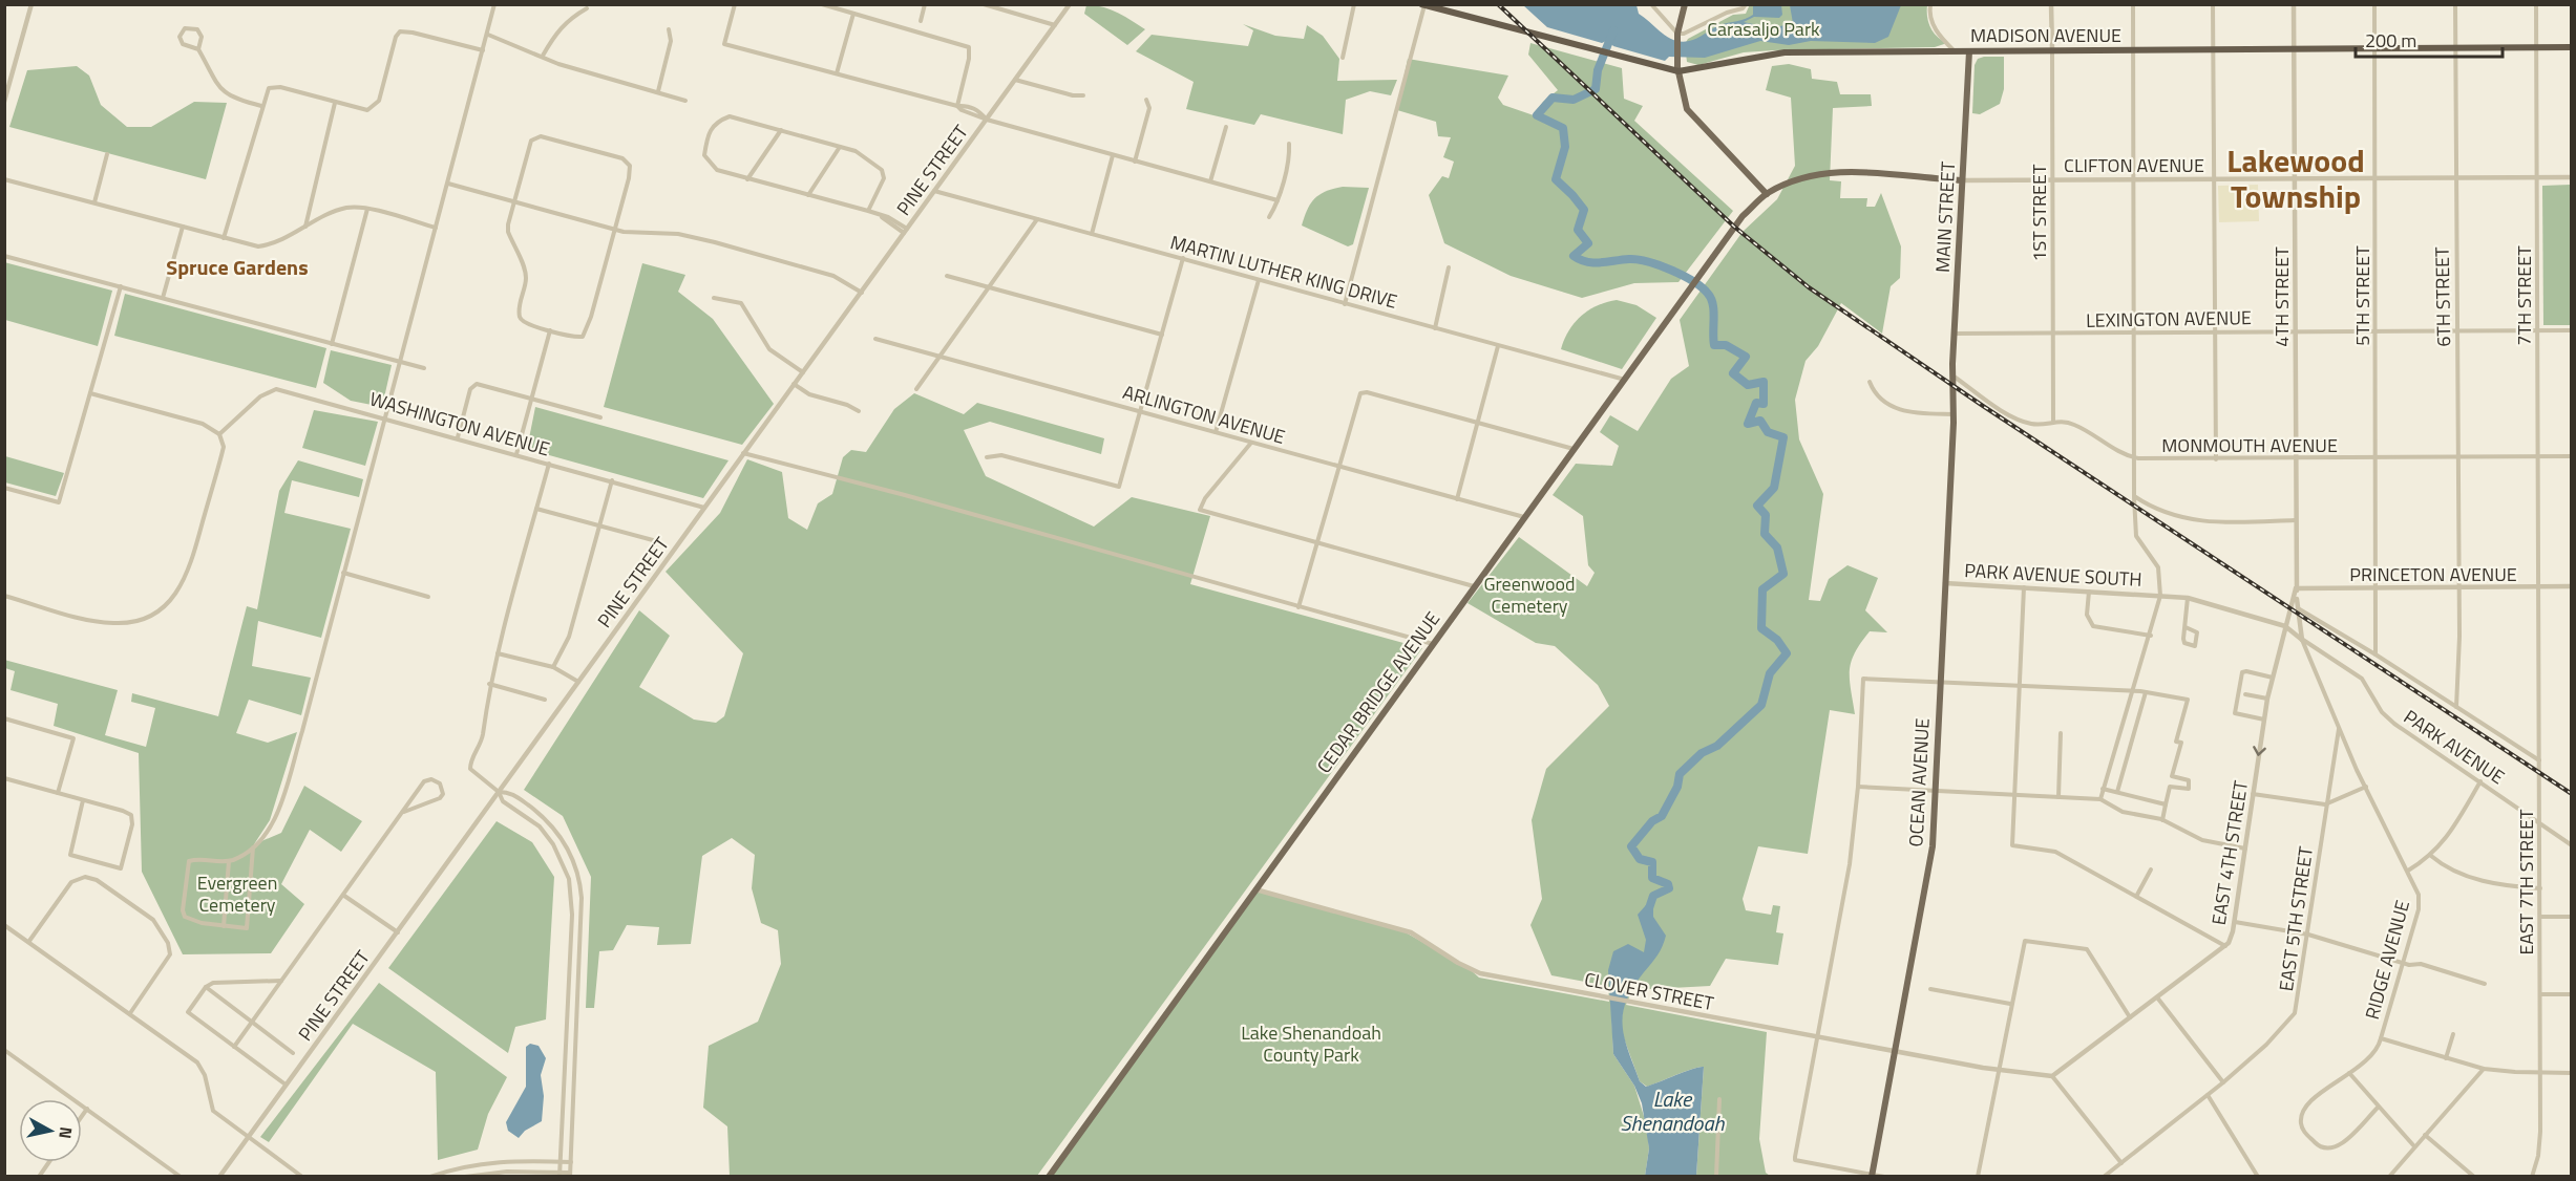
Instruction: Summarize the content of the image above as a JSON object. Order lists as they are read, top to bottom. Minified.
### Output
{"streets":{"highway":["MADISON AVENUE"],"main road":["MAIN STREET","CEDAR BRIDGE AVENUE","OCEAN AVENUE"],"street":["CLIFTON AVENUE","PINE STREET","1ST STREET","MARTIN LUTHER KING DRIVE","5TH STREET","7TH STREET","4TH STREET","6TH STREET","LEXINGTON AVENUE","ARLINGTON AVENUE","WASHINGTON AVENUE","MONMOUTH AVENUE","PRINCETON AVENUE","PARK AVENUE SOUTH","PARK AVENUE","EAST 4TH STREET","EAST 7TH STREET","EAST 5TH STREET","RIDGE AVENUE","CLOVER STREET"]},"crossings":[["MADISON AVENUE","1ST STREET"],["MADISON AVENUE","MAIN STREET"],["MADISON AVENUE","5TH STREET"],["MADISON AVENUE","7TH STREET"],["MADISON AVENUE","4TH STREET"],["MADISON AVENUE","6TH STREET"],["CLIFTON AVENUE","1ST STREET"],["CLIFTON AVENUE","MAIN STREET"],["CLIFTON AVENUE","5TH STREET"],["CLIFTON AVENUE","7TH STREET"],["CLIFTON AVENUE","4TH STREET"],["CLIFTON AVENUE","6TH STREET"],["PINE STREET","MARTIN LUTHER KING DRIVE"],["PINE STREET","WASHINGTON AVENUE"],["1ST STREET","LEXINGTON AVENUE"],["1ST STREET","MONMOUTH AVENUE"],["MAIN STREET","LEXINGTON AVENUE"],["MAIN STREET","MONMOUTH AVENUE"],["MAIN STREET","OCEAN AVENUE"],["MARTIN LUTHER KING DRIVE","CEDAR BRIDGE AVENUE"],["5TH STREET","LEXINGTON AVENUE"],["5TH STREET","MONMOUTH AVENUE"],["5TH STREET","PRINCETON AVENUE"],["7TH STREET","LEXINGTON AVENUE"],["7TH STREET","MONMOUTH AVENUE"],["7TH STREET","PRINCETON AVENUE"],["7TH STREET","EAST 7TH STREET"],["4TH STREET","LEXINGTON AVENUE"],["4TH STREET","MONMOUTH AVENUE"],["4TH STREET","PRINCETON AVENUE"],["4TH STREET","EAST 4TH STREET"],["4TH STREET","RIDGE AVENUE"],["6TH STREET","LEXINGTON AVENUE"],["6TH STREET","MONMOUTH AVENUE"],["6TH STREET","PRINCETON AVENUE"],["ARLINGTON AVENUE","CEDAR BRIDGE AVENUE"],["PRINCETON AVENUE","EAST 4TH STREET"],["PRINCETON AVENUE","EAST 7TH STREET"],["PRINCETON AVENUE","RIDGE AVENUE"],["PARK AVENUE SOUTH","PARK AVENUE"],["PARK AVENUE SOUTH","OCEAN AVENUE"],["CEDAR BRIDGE AVENUE","CLOVER STREET"],["PARK AVENUE","EAST 4TH STREET"],["PARK AVENUE","EAST 7TH STREET"],["PARK AVENUE","RIDGE AVENUE"],["OCEAN AVENUE","CLOVER STREET"],["EAST 4TH STREET","RIDGE AVENUE"],["EAST 4TH STREET","CLOVER STREET"],["EAST 7TH STREET","RIDGE AVENUE"],["EAST 5TH STREET","RIDGE AVENUE"]],"districts":["Lakewood Township","Spruce Gardens"],"water":["Lake Shenandoah"],"parks":["Carasaljo Park","Greenwood Cemetery","Evergreen Cemetery","Lake Shenandoah County Park"],"scale_bar":"200 m","north":"right"}
